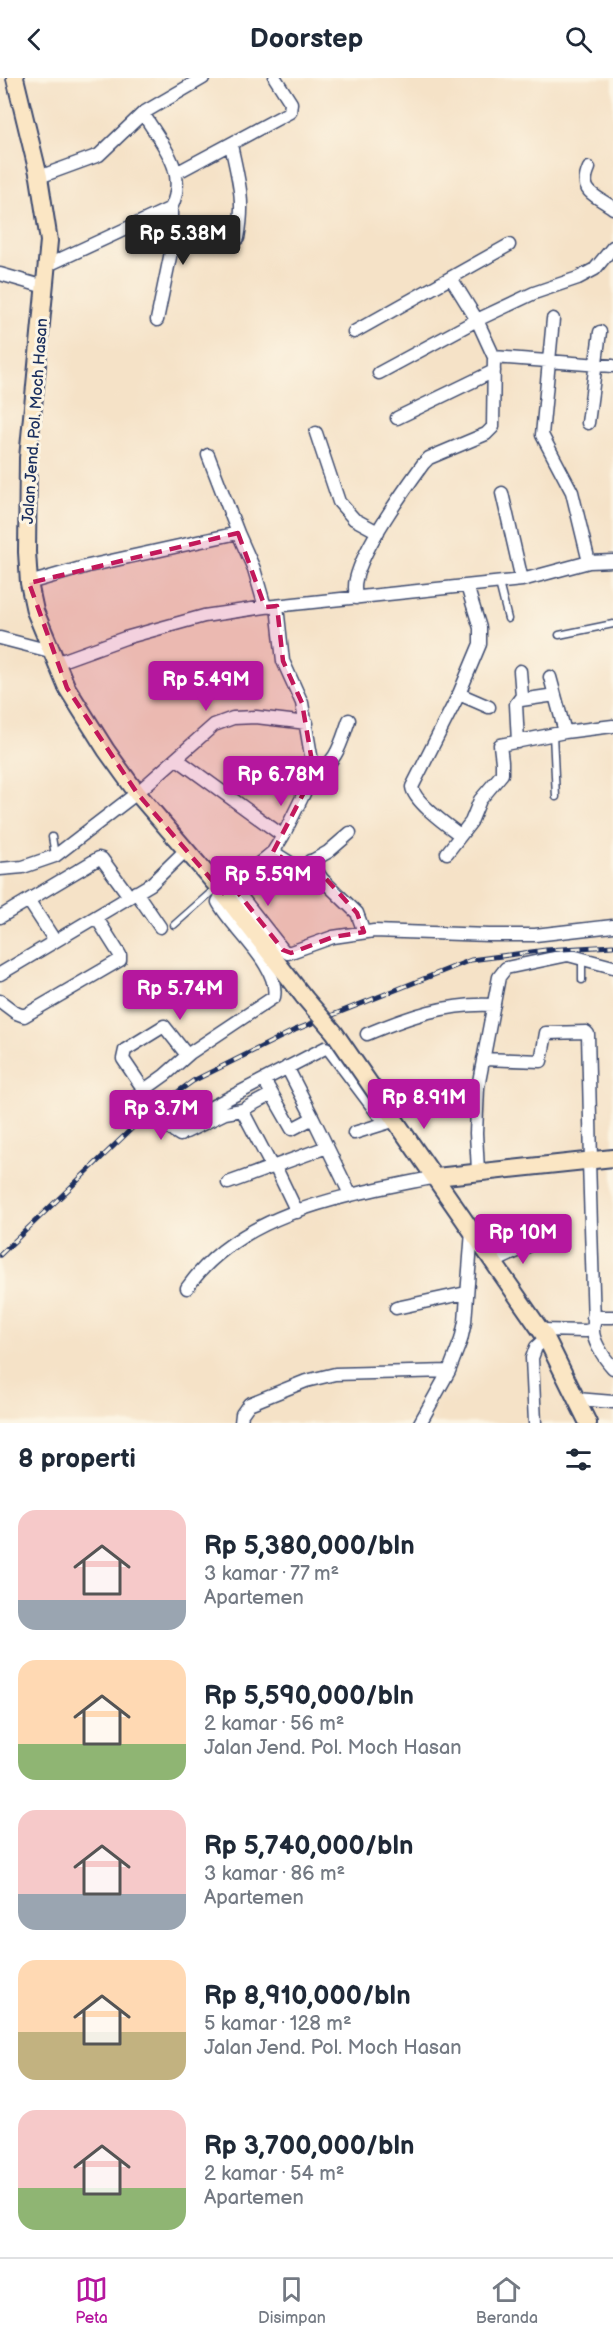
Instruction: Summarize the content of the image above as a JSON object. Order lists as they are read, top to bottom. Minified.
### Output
{"streets":{"main road":["Jalan Jend. Pol. Moch Hasan"]},"page":{"header":"Doorstep","price":["Rp 5.38M","Rp 5.49M","Rp 6.78M","Rp 5.59M","Rp 5.74M","Rp 8.91M","Rp 3.7M","Rp 10M"],"heading":"8 properti","list":[{"name":"Rp 5,380,000/bln","note":"3 kamar · 77 m² · Apartemen"},{"name":"Rp 5,590,000/bln","note":"2 kamar · 56 m² · Jalan Jend. Pol. Moch Hasan"},{"name":"Rp 5,740,000/bln","note":"3 kamar · 86 m² · Apartemen"},{"name":"Rp 8,910,000/bln","note":"5 kamar · 128 m² · Jalan Jend. Pol. Moch Hasan"},{"name":"Rp 3,700,000/bln","note":"2 kamar · 54 m² · Apartemen"}],"tabs":["Peta","Disimpan","Beranda"]}}
